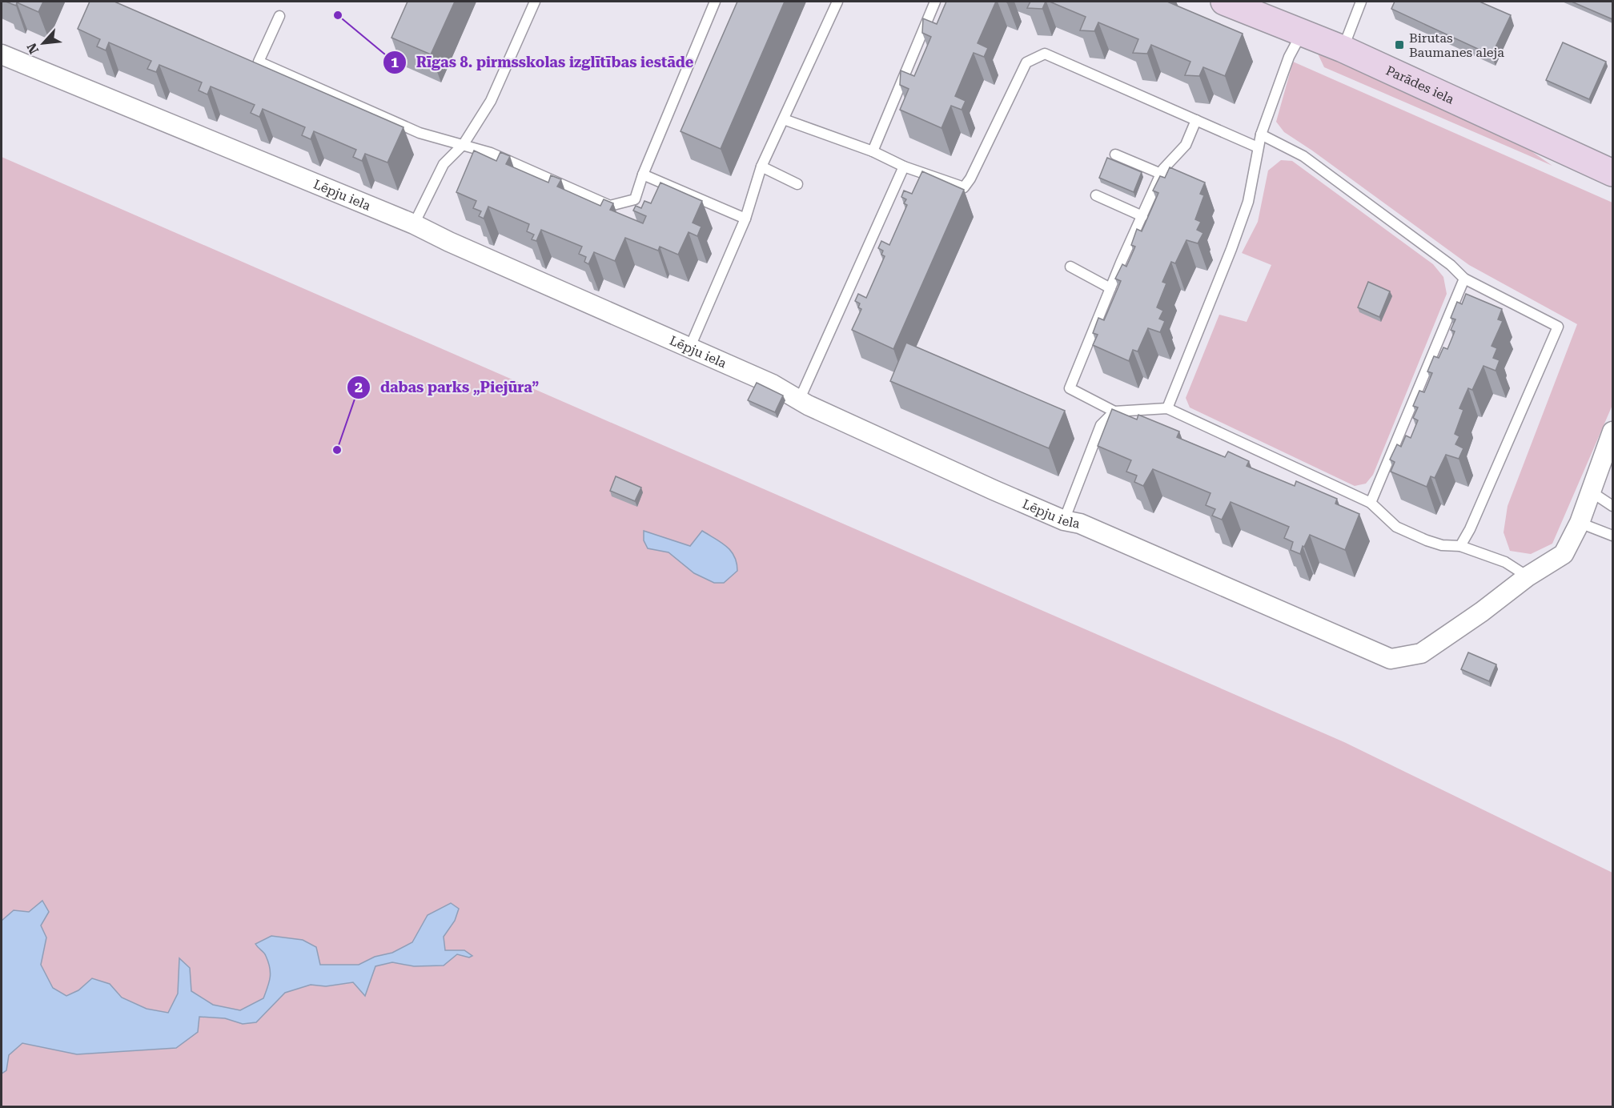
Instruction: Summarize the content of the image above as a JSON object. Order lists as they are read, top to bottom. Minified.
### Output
{"streets":{"street":["Parādes iela","Lēpju iela"]},"places":{"other":["Rīgas 8. pirmsskolas izglītības iestāde","dabas parks „Piejūra”"],"transit":["Birutas Baumanes aleja"]},"north":"bottom left"}
